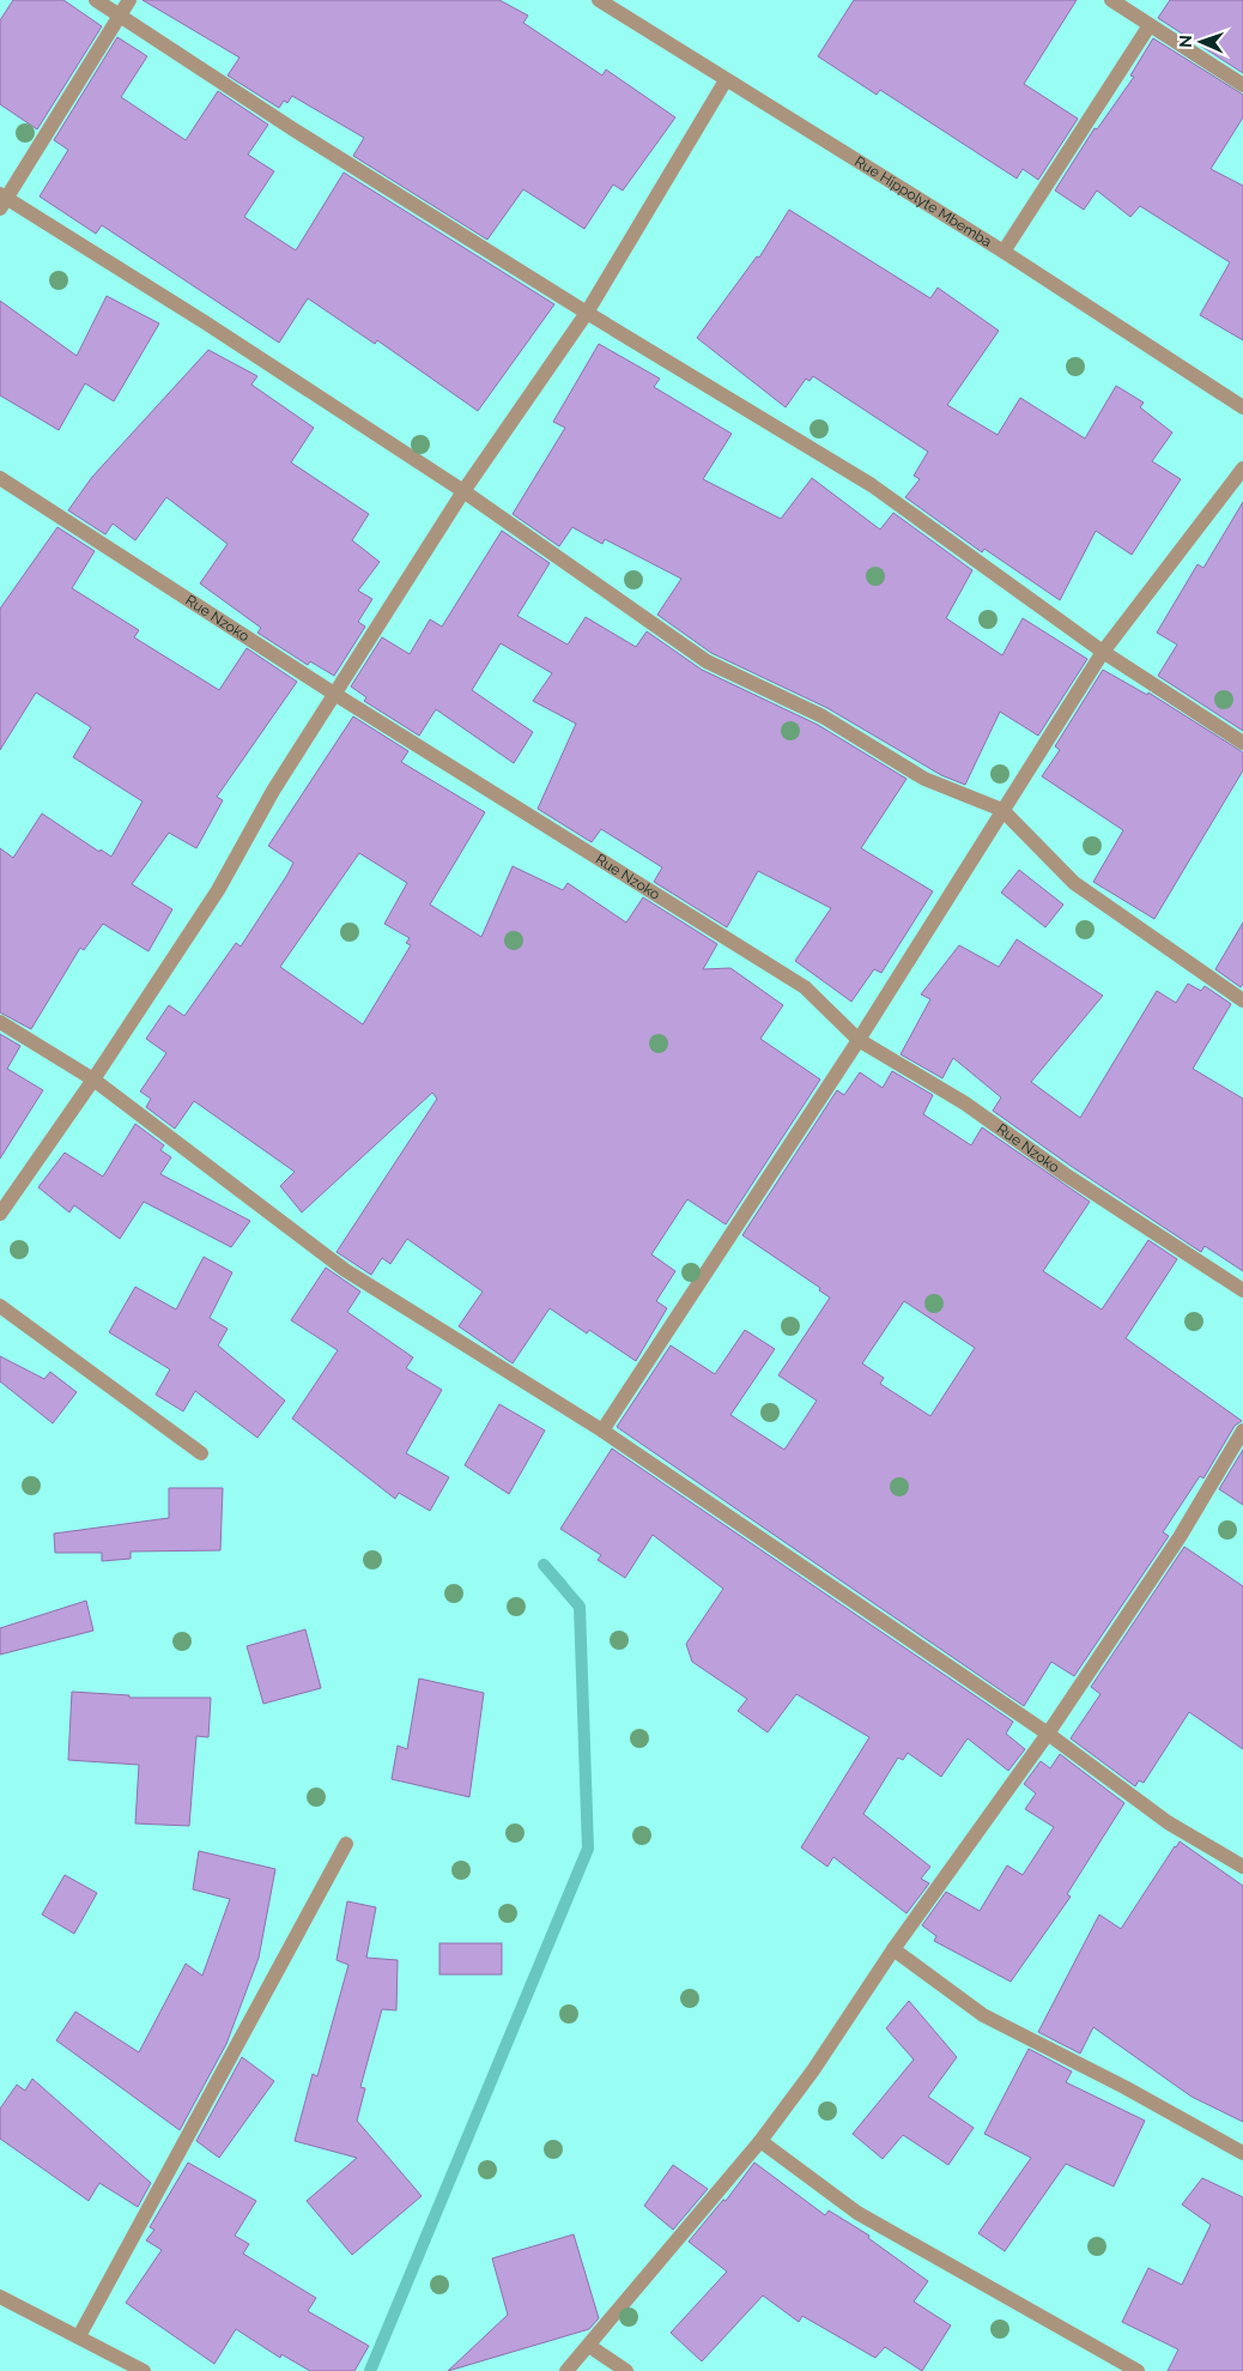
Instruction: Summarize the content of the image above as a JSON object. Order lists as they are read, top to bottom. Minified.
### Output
{"streets":{"street":["Rue Hippolyte Mbemba","Rue Nzoko"]},"north":"left"}
